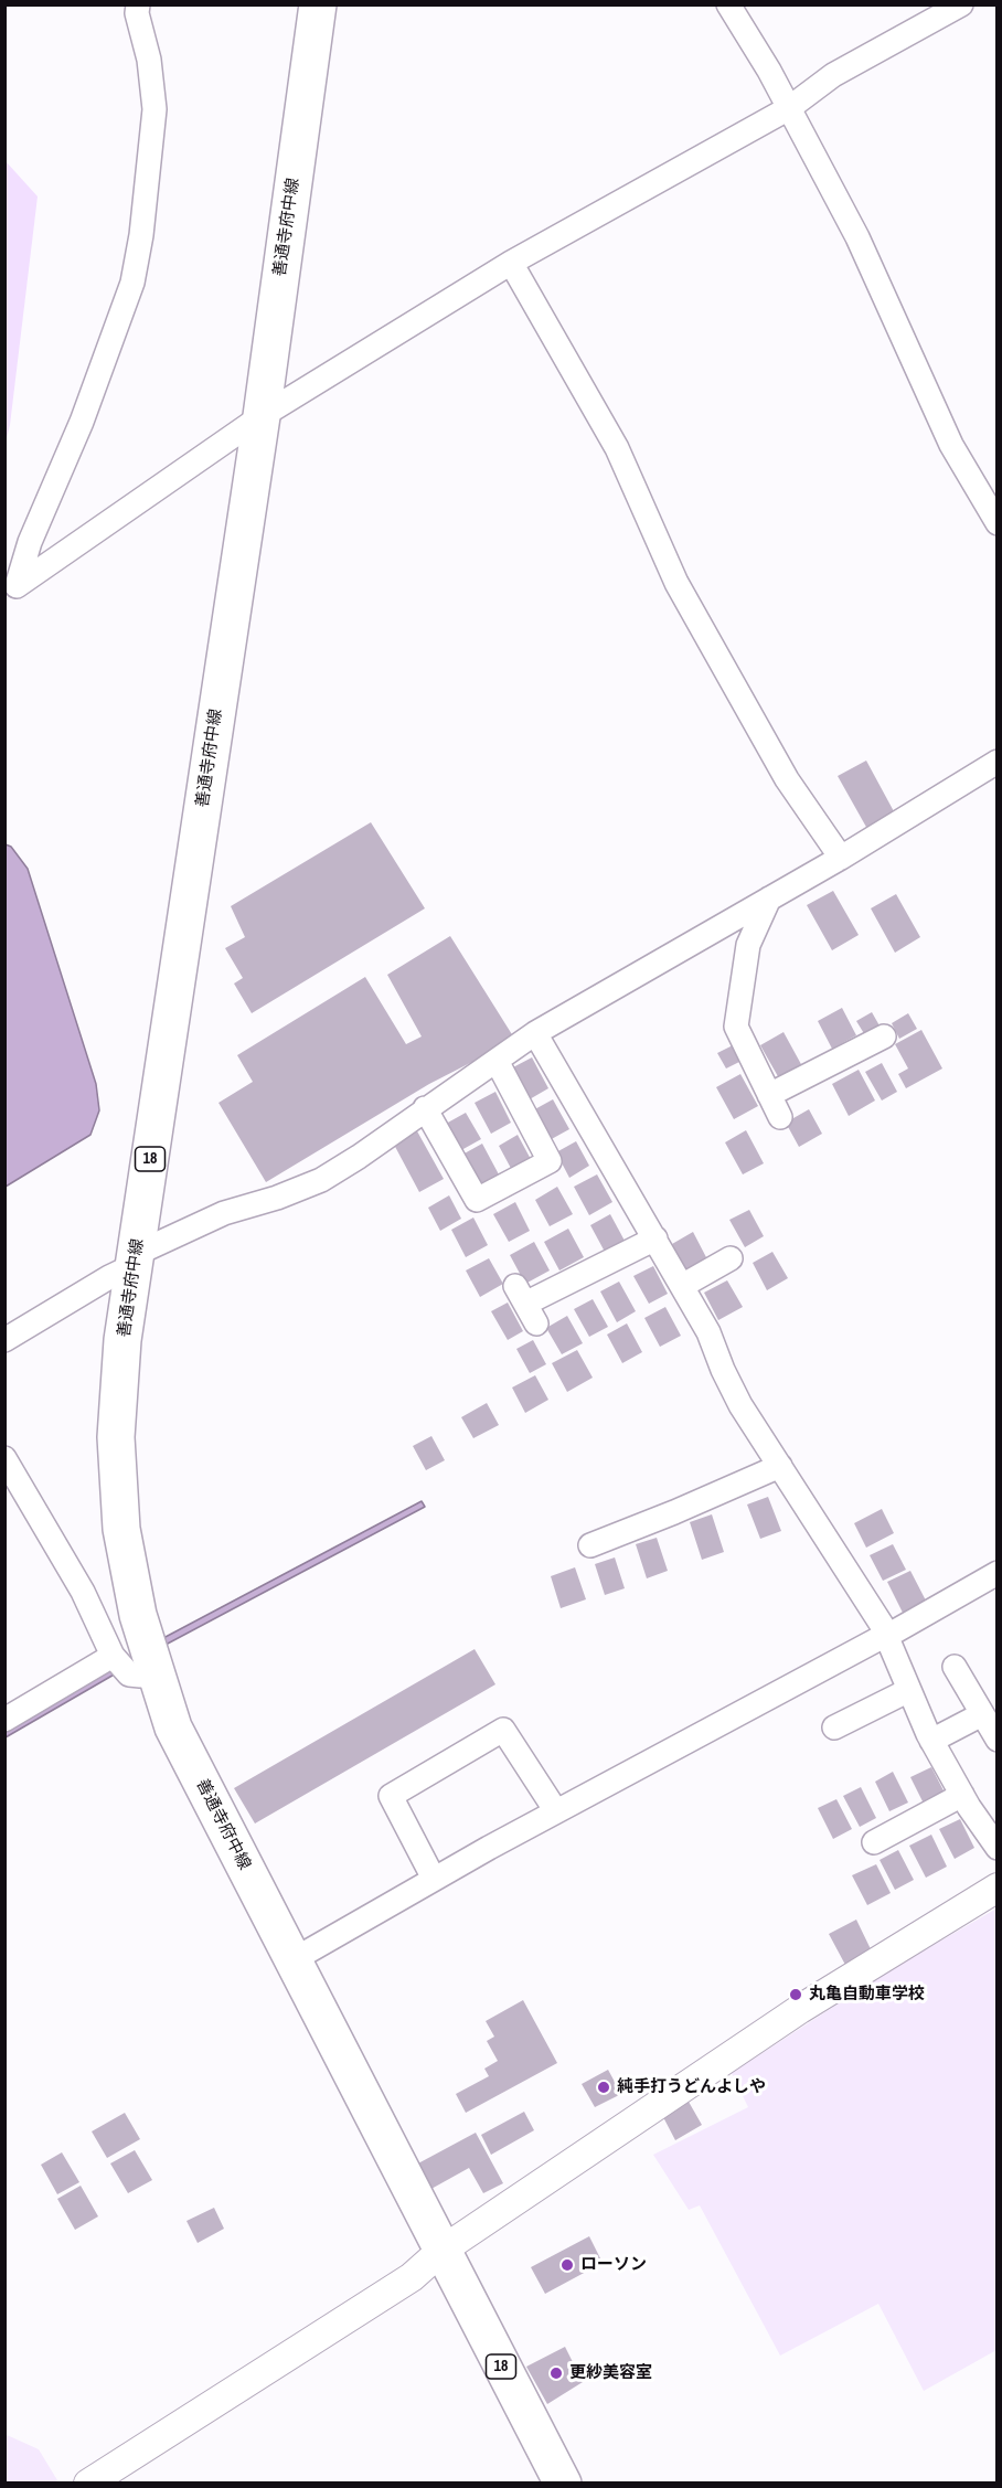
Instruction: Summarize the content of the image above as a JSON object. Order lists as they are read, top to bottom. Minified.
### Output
{"streets":{"main road":["善通寺府中線","18"]},"places":["丸亀自動車学校","純手打うどんよしや","ローソン","更紗美容室"]}
